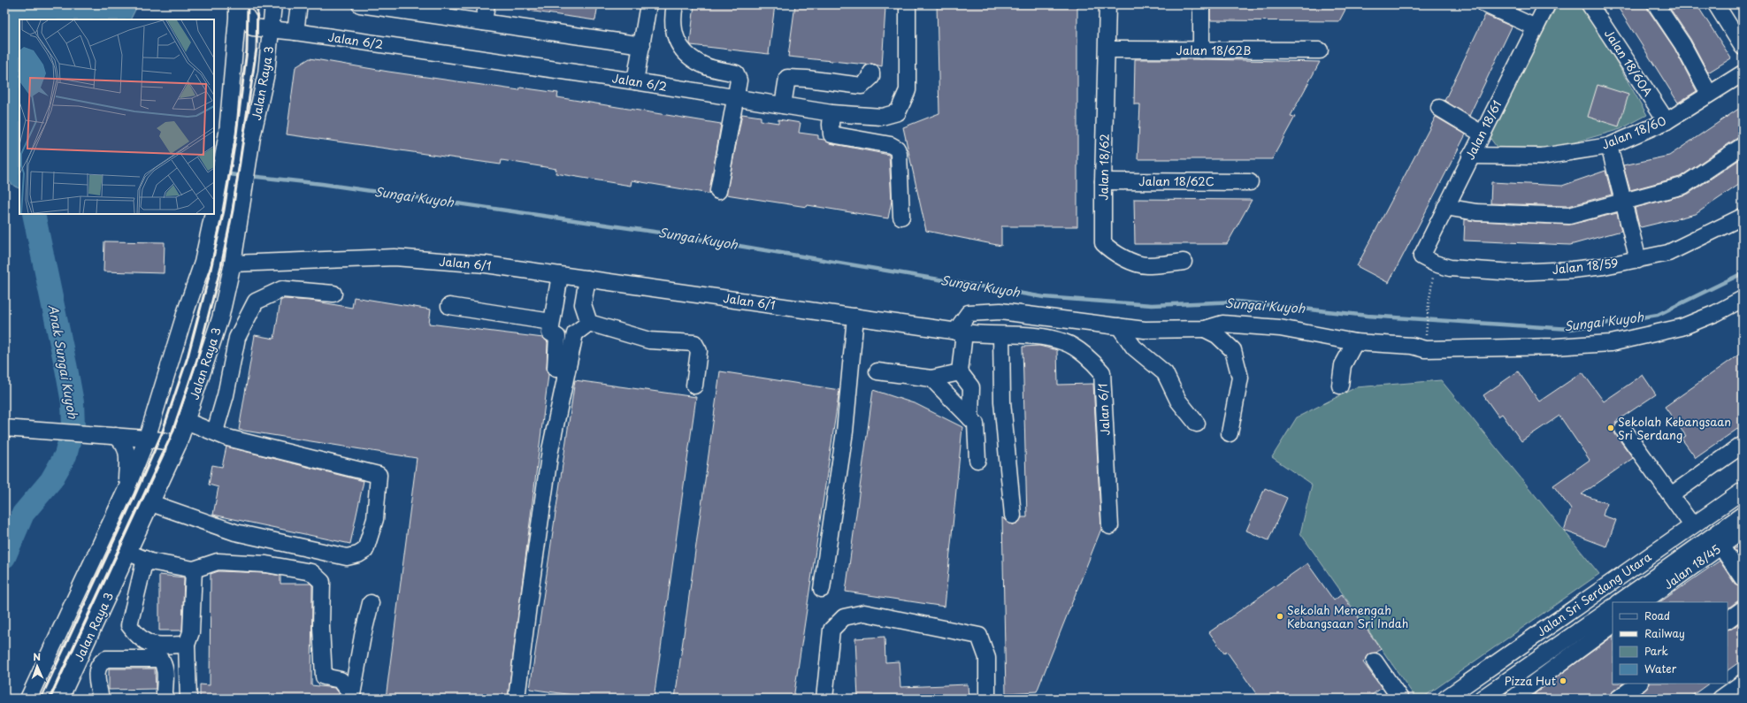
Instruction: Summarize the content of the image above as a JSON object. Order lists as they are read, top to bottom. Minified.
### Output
{"streets":{"street":["Jalan 6/2","Jalan 18/62B","Jalan 18/60A","Jalan Raya 3","Jalan 18/61","Jalan 18/60","Jalan 18/62","Jalan 18/62C","Jalan 6/1","Jalan 18/59","Jalan 18/45","Jalan Sri Serdang Utara"]},"crossings":[["Jalan 6/2","Jalan Raya 3"],["Jalan 18/62B","Jalan 18/62"],["Jalan 18/60A","Jalan 18/60"],["Jalan Raya 3","Jalan 6/1"],["Jalan 18/61","Jalan 18/60"],["Jalan 18/61","Jalan 18/59"],["Jalan 18/62","Jalan 18/62C"]],"water":["Sungai Kuyoh","Anak Sungai Kuyoh"],"places":["Sekolah Kebangsaan Sri Serdang","Sekolah Menengah Kebangsaan Sri Indah","Pizza Hut"],"legend":["Road","Railway","Park","Water"],"north":"top"}
